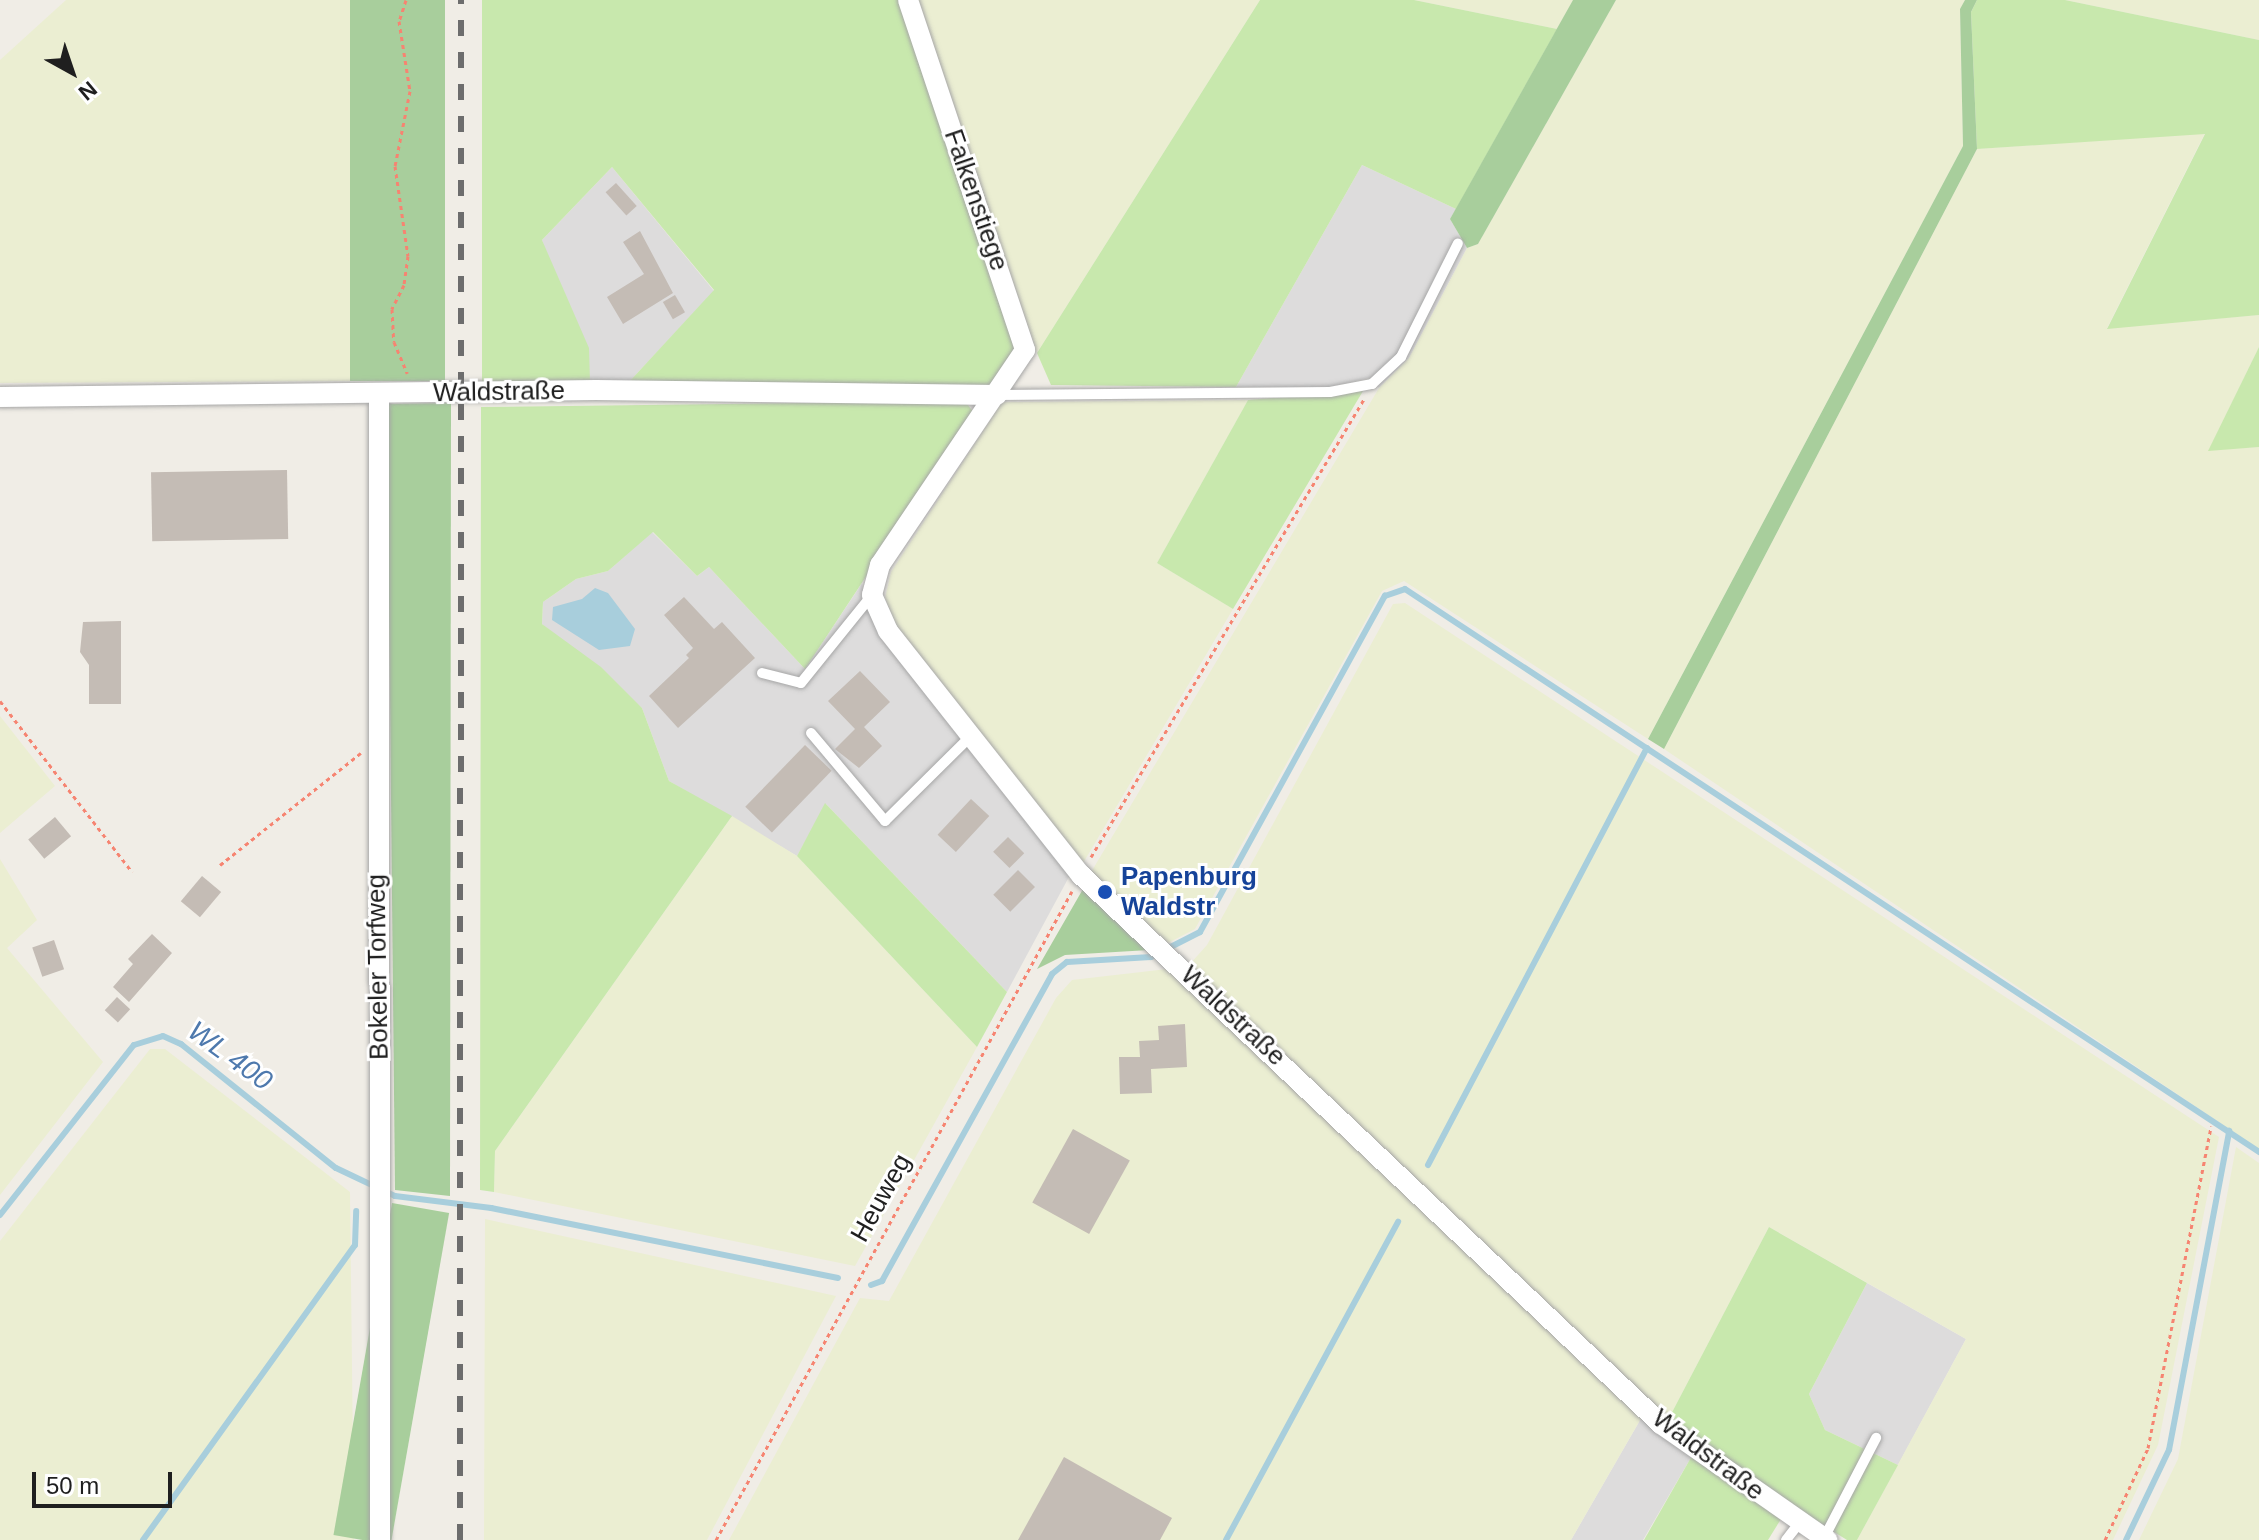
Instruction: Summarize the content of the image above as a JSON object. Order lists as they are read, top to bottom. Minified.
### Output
{"streets":{"street":["Falkenstiege","Waldstraße","Bokeler Torfweg"],"path":["Heuweg"]},"crossings":[["Falkenstiege","Waldstraße"],["Waldstraße","Bokeler Torfweg"],["Waldstraße","Heuweg"]],"water":["WL 400"],"places":["Papenburg Waldstr"],"scale_bar":"50 m","north":"bottom right"}
